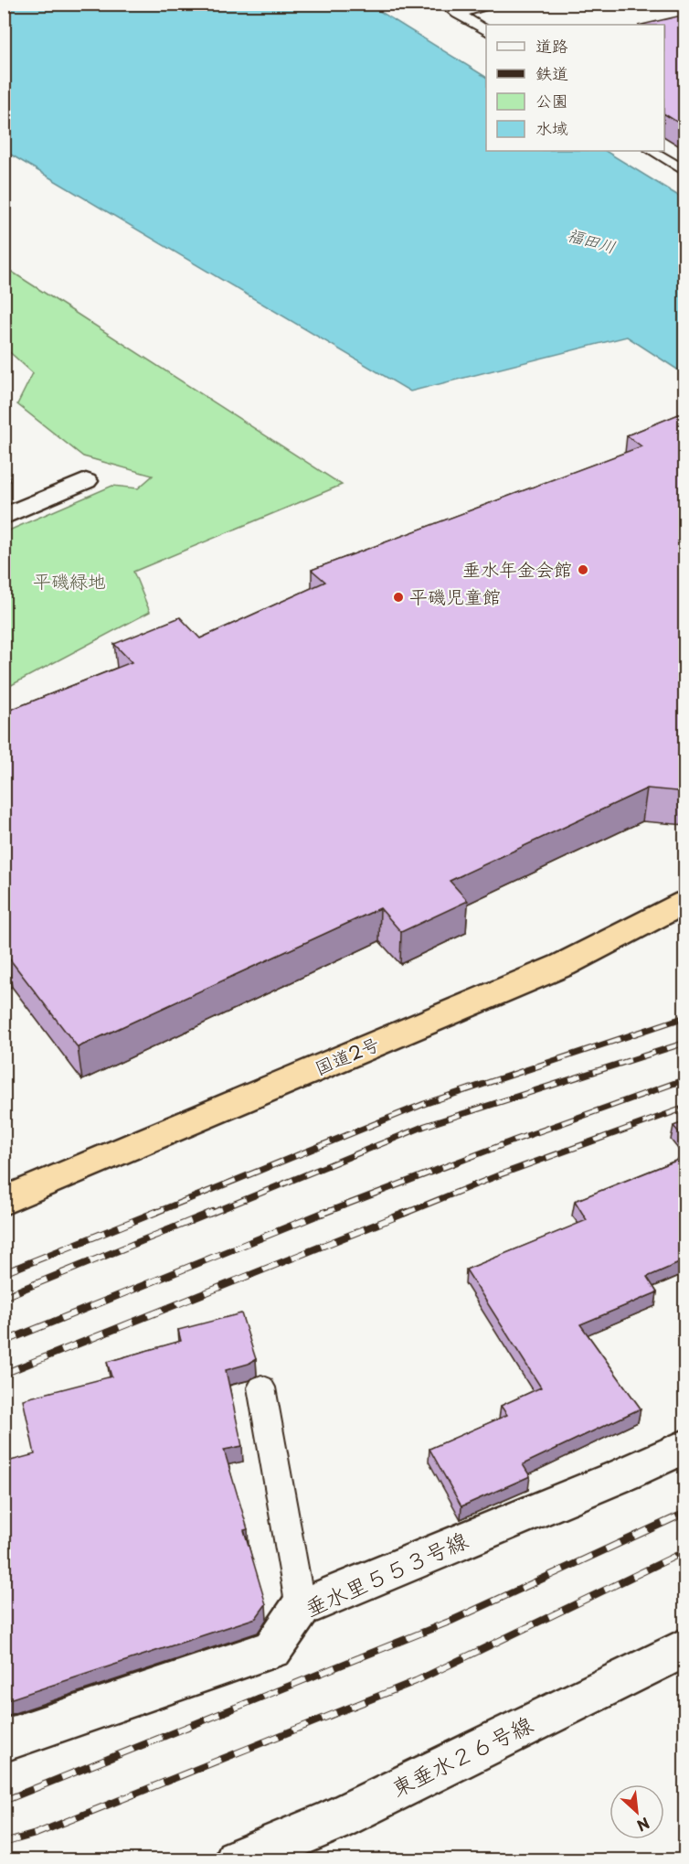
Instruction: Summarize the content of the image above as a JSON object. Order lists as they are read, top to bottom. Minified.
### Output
{"streets":{"highway":["国道2号"],"street":["垂水里５５３号線","東垂水２６号線"]},"water":["福田川"],"parks":["平磯緑地"],"places":["垂水年金会館","平磯児童館"],"legend":["道路","鉄道","公園","水域"],"north":"bottom right"}
